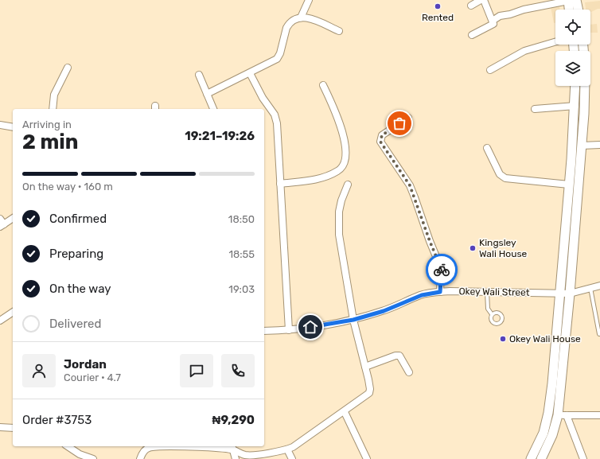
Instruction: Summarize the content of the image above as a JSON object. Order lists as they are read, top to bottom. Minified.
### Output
{"streets":{"street":["Okey Wali Street"]},"places":["Rented","Kingsley Wali House","Okey Wali House"],"page":{"heading":["2 min","Arriving in","19:21–19:26"],"panel":["Jordan","Courier · 4.7","Order #3753","₦9,290"],"bar":"On the way · 160 m","list":[["Confirmed","18:50"],["Preparing","18:55"],["On the way","19:03"],"Delivered"]}}
